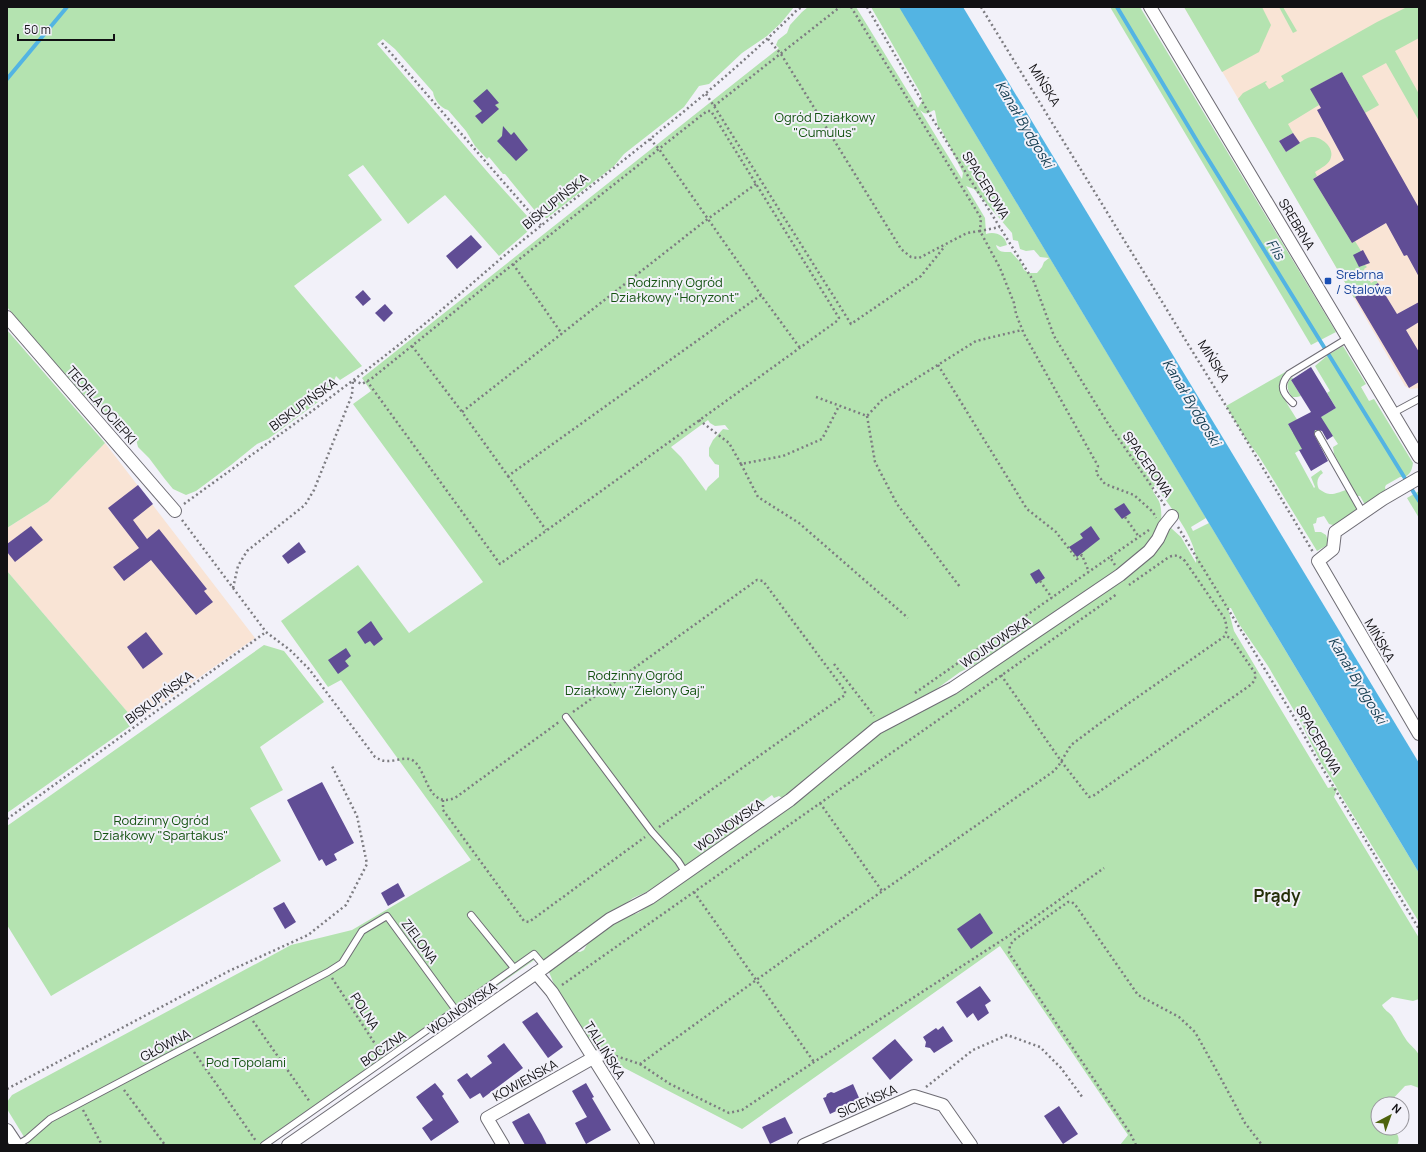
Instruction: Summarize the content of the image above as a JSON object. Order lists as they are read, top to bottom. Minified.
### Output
{"streets":{"street":["MIŃSKA","SREBRNA","TEOFILA OCIEPKI","WOJNOWSKA","TALLIŃSKA","KOWIEŃSKA","SICIEŃSKA"],"lane":["ZIELONA","GŁÓWNA","BOCZNA"],"path":["SPACEROWA","BISKUPIŃSKA","POLNA"]},"crossings":[["SPACEROWA","WOJNOWSKA"],["BISKUPIŃSKA","TEOFILA OCIEPKI"],["WOJNOWSKA","BOCZNA"],["WOJNOWSKA","TALLIŃSKA"],["ZIELONA","POLNA"],["ZIELONA","GŁÓWNA"],["ZIELONA","BOCZNA"],["POLNA","GŁÓWNA"],["POLNA","BOCZNA"],["BOCZNA","TALLIŃSKA"],["TALLIŃSKA","KOWIEŃSKA"]],"districts":["Prądy"],"water":["Kanał Bydgoski","Flis"],"parks":["Ogród Działkowy \"Cumulus\"","Rodzinny Ogród Działkowy \"Horyzont\"","Rodzinny Ogród Działkowy \"Zielony Gaj\"","Rodzinny Ogród Działkowy \"Spartakus\"","Pod Topolami"],"places":{"transit":["Srebrna / Stalowa"]},"scale_bar":"50 m","north":"top right"}
